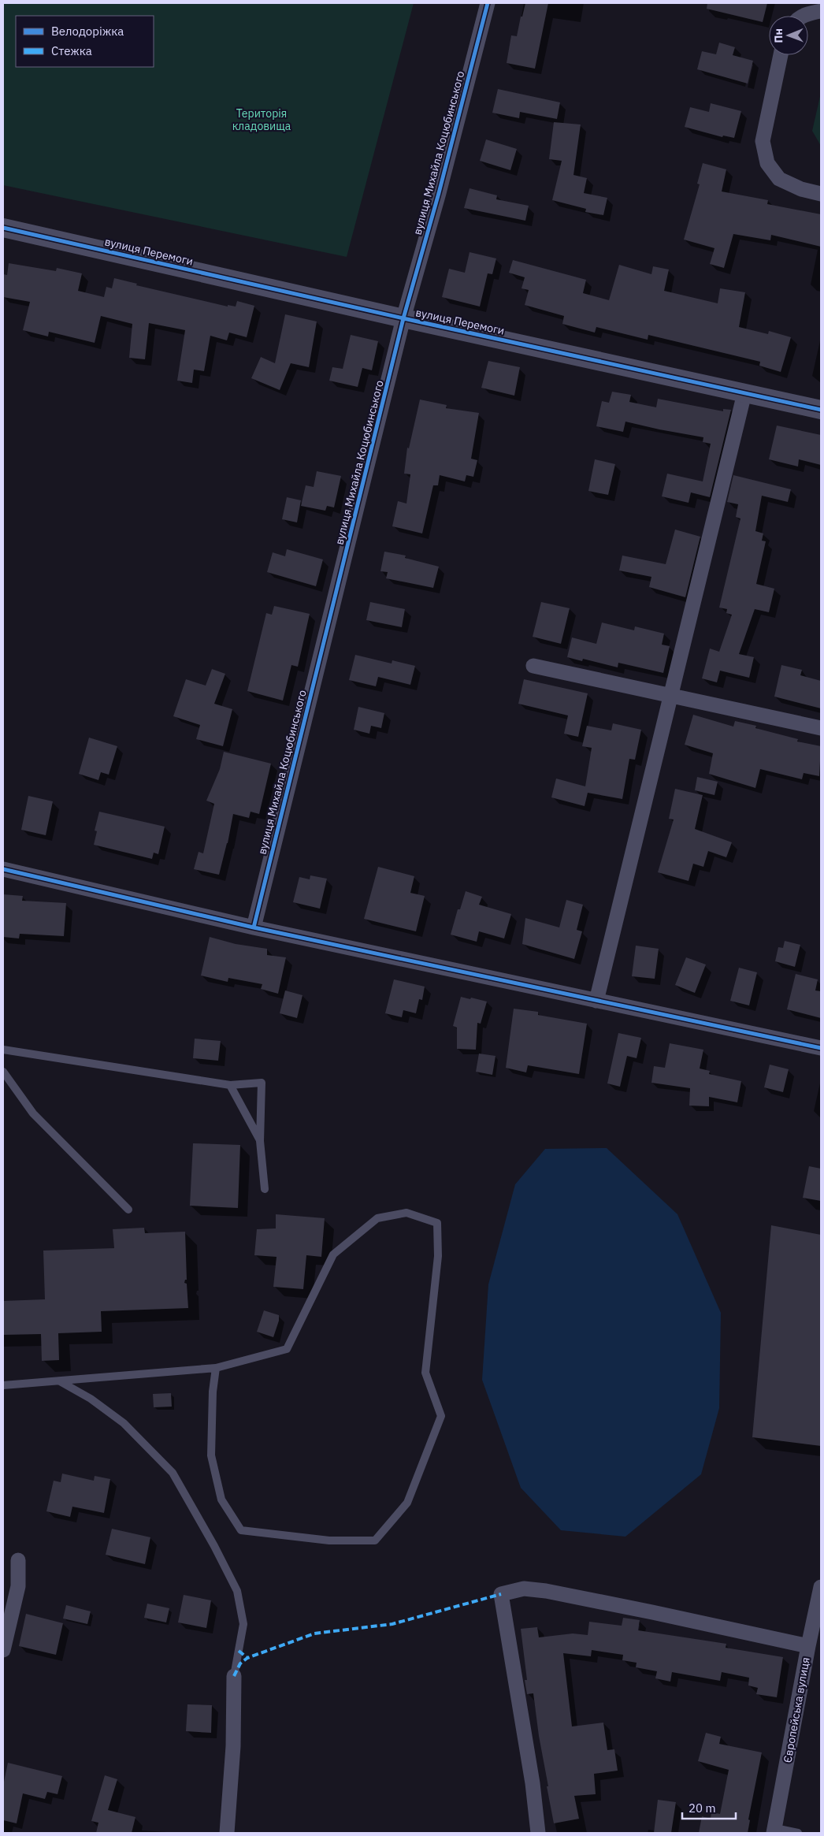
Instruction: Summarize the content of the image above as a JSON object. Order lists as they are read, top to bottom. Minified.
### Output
{"streets":{"street":["вулиця Михайла Коцюбинського","вулиця Перемоги","Європейська вулиця"]},"crossings":[["вулиця Михайла Коцюбинського","вулиця Перемоги"]],"parks":["Територія кладовища"],"legend":["Велодоріжка","Стежка"],"scale_bar":"20 m","north":"left"}
